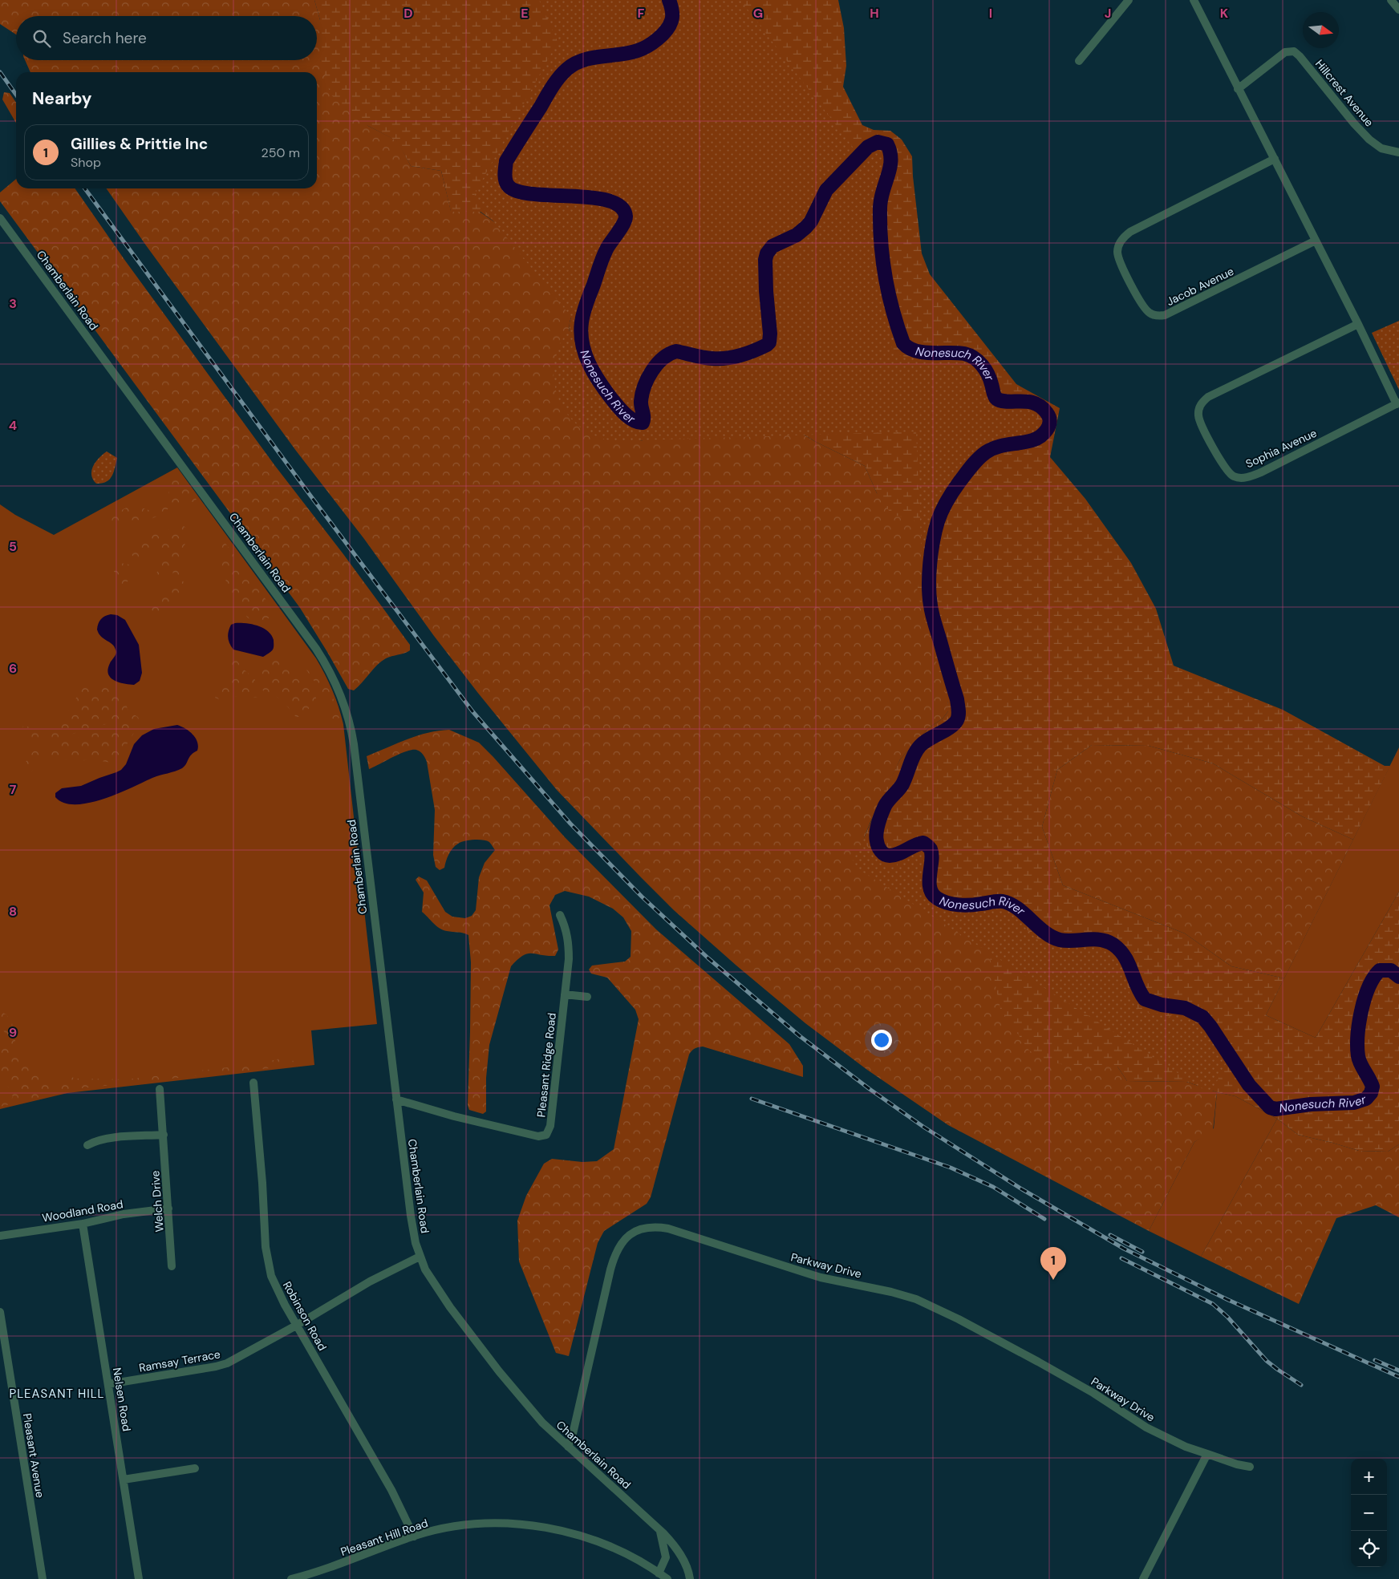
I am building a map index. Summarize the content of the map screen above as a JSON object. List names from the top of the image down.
{
  "streets": {
    "street": [
      "Hillcrest Avenue",
      "Jacob Avenue",
      "Chamberlain Road",
      "Sophia Avenue",
      "Pleasant Ridge Road",
      "Welch Drive",
      "Woodland Road",
      "Parkway Drive",
      "Robinson Road",
      "Ramsay Terrace",
      "Nelsen Road",
      "Pleasant Avenue",
      "Pleasant Hill Road"
    ]
  },
  "crossings": [
    ["Chamberlain Road", "Pleasant Ridge Road"],
    ["Chamberlain Road", "Parkway Drive"],
    ["Chamberlain Road", "Ramsay Terrace"],
    ["Welch Drive", "Woodland Road"],
    ["Woodland Road", "Nelsen Road"],
    ["Robinson Road", "Ramsay Terrace"],
    ["Robinson Road", "Pleasant Hill Road"],
    ["Ramsay Terrace", "Nelsen Road"]
  ],
  "districts": ["PLEASANT HILL"],
  "water": ["Nonesuch River"],
  "north": "right",
  "page": {
    "search": "Search here",
    "heading": "Nearby",
    "list": [
      {
        "mark": "1",
        "name": "Gillies & Prittie Inc",
        "note": "Shop",
        "value": "250 m"
      }
    ],
    "pins": "1",
    "map_buttons": ["+", "−"]
  },
  "grid": {
    "columns": [
      "D",
      "E",
      "F",
      "G",
      "H",
      "I",
      "J",
      "K"
    ],
    "rows": [
      "3",
      "4",
      "5",
      "6",
      "7",
      "8",
      "9"
    ]
  }
}
